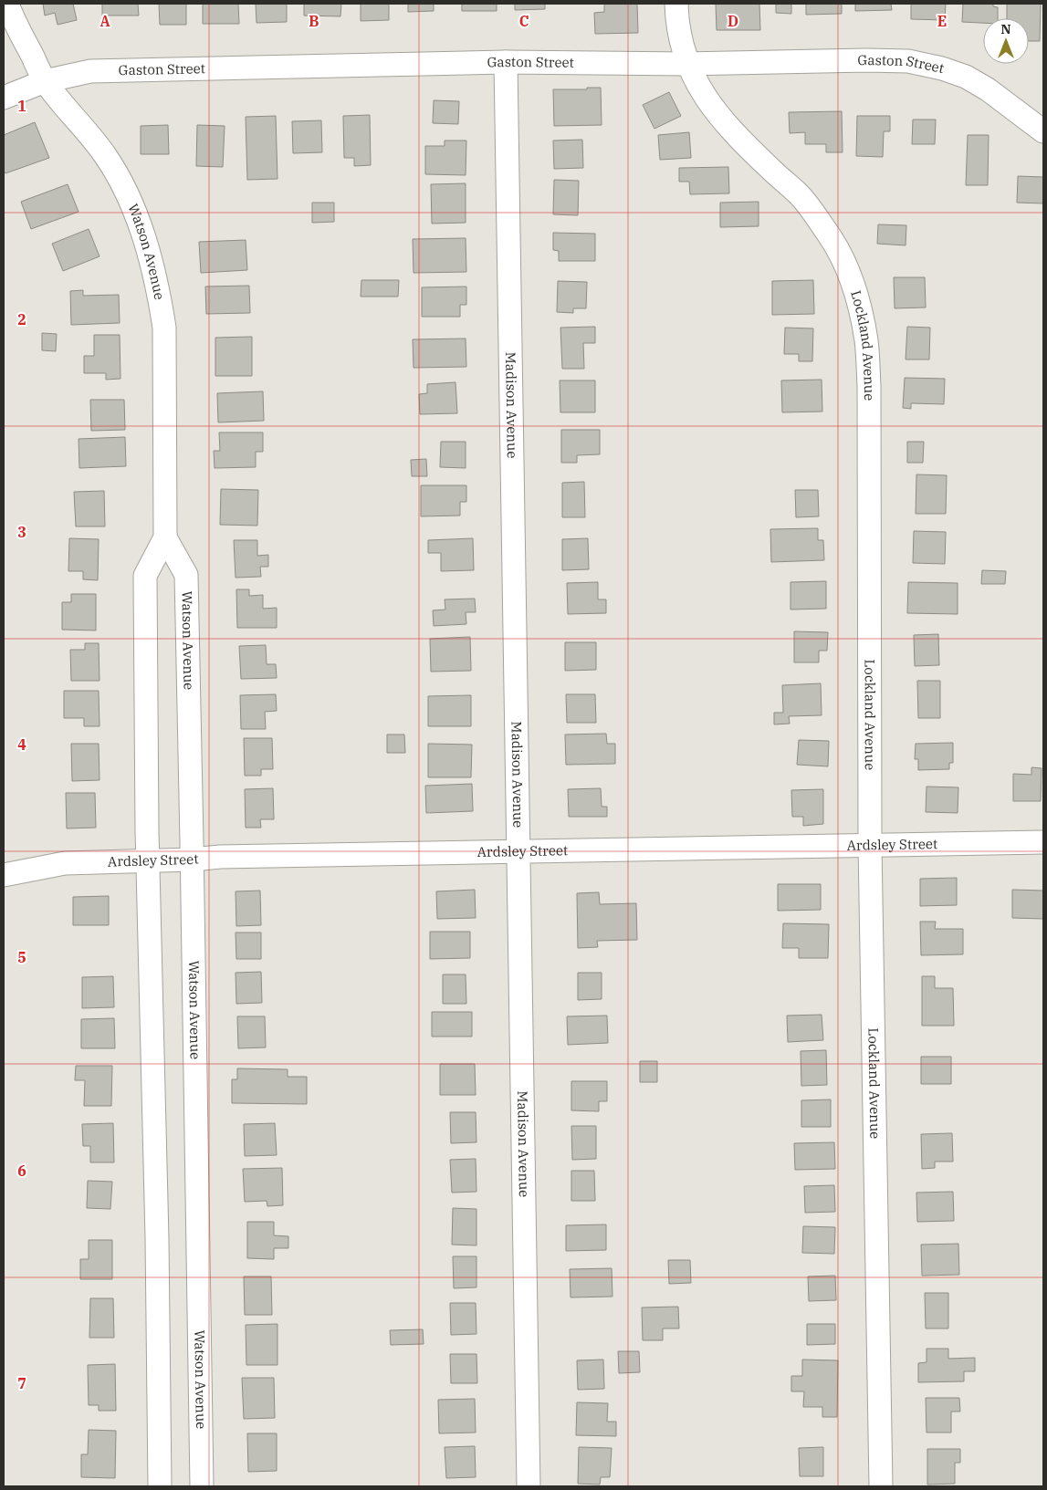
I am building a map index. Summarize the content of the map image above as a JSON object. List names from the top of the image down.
{
  "streets": {
    "street": [
      "Gaston Street",
      "Watson Avenue",
      "Lockland Avenue",
      "Madison Avenue",
      "Ardsley Street"
    ]
  },
  "crossings": [
    ["Gaston Street", "Watson Avenue"],
    ["Gaston Street", "Lockland Avenue"],
    ["Gaston Street", "Madison Avenue"],
    ["Watson Avenue", "Ardsley Street"],
    ["Lockland Avenue", "Ardsley Street"],
    ["Madison Avenue", "Ardsley Street"]
  ],
  "north": "top",
  "grid": {
    "columns": [
      "A",
      "B",
      "C",
      "D",
      "E"
    ],
    "rows": [
      "1",
      "2",
      "3",
      "4",
      "5",
      "6",
      "7"
    ]
  }
}
